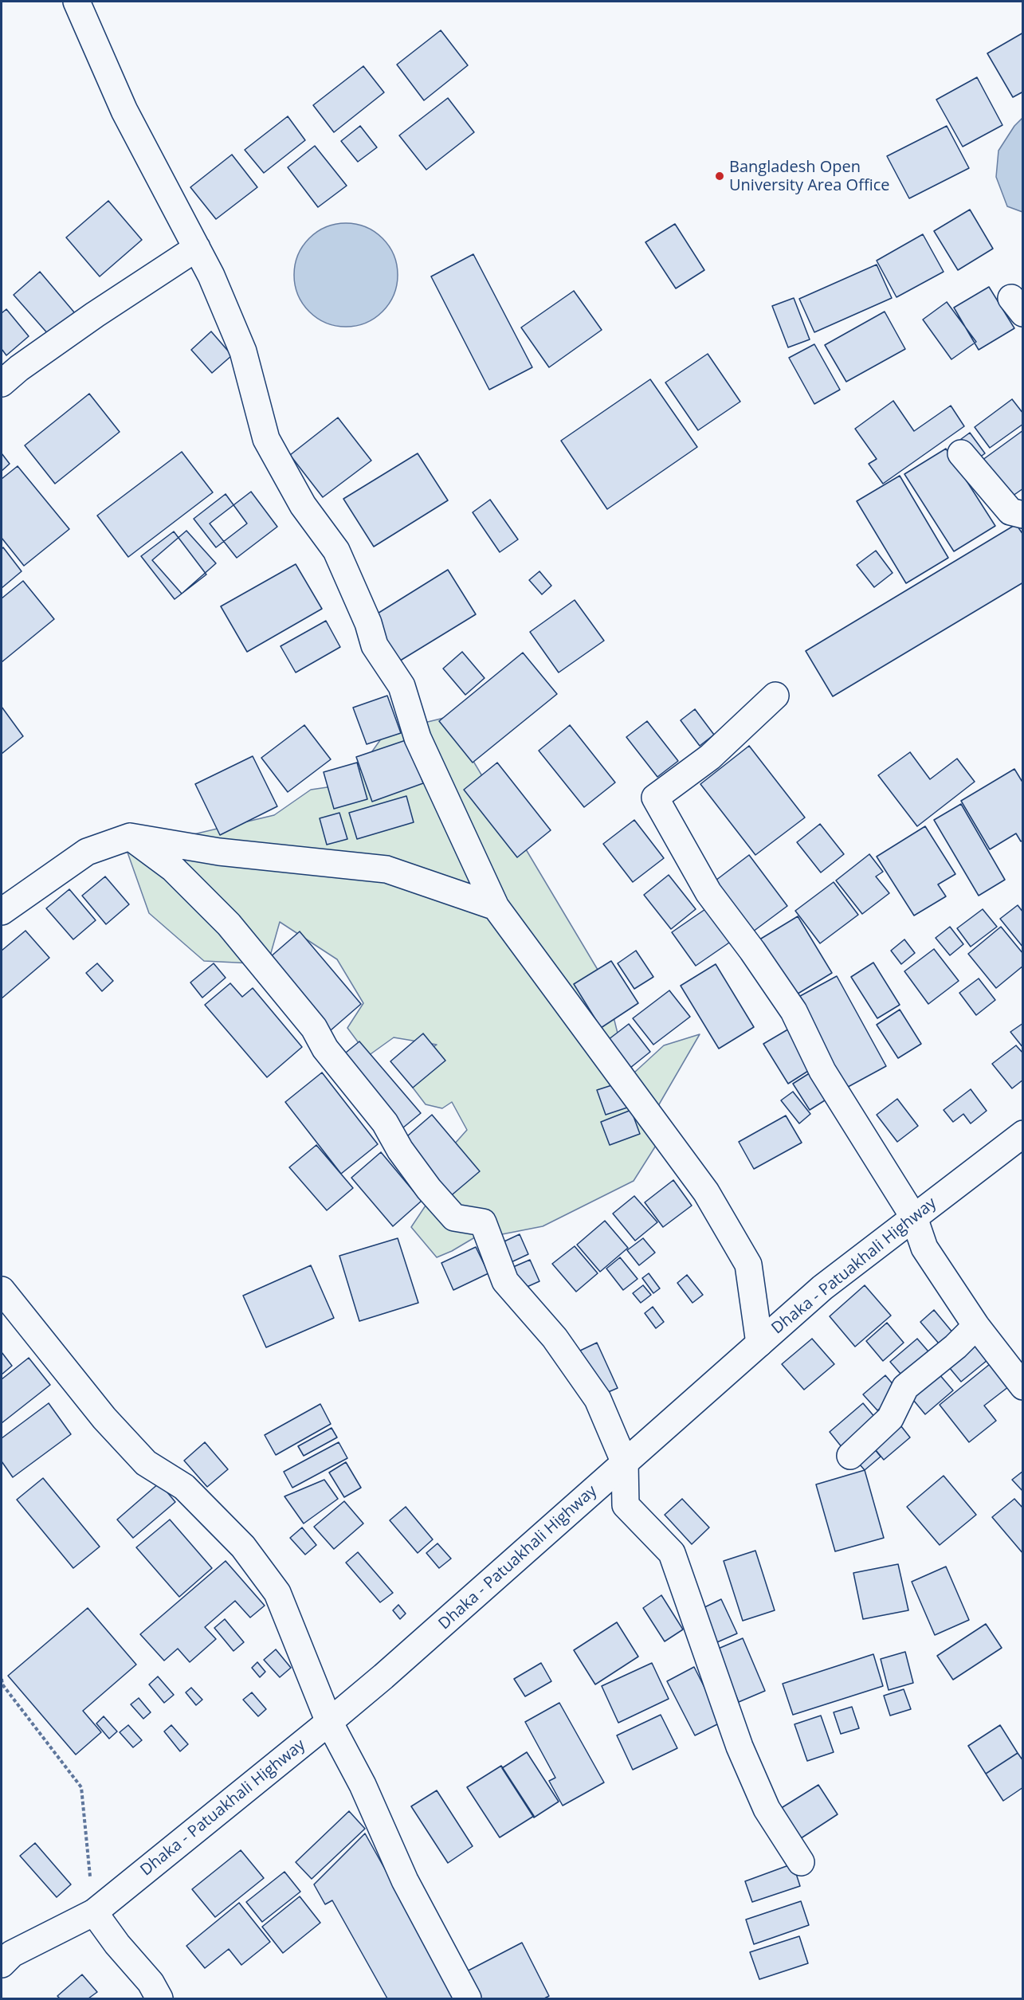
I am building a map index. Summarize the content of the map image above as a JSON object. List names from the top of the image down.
{
  "streets": {
    "main road": ["Dhaka - Patuakhali Highway"]
  },
  "places": ["Bangladesh Open University Area Office"]
}
